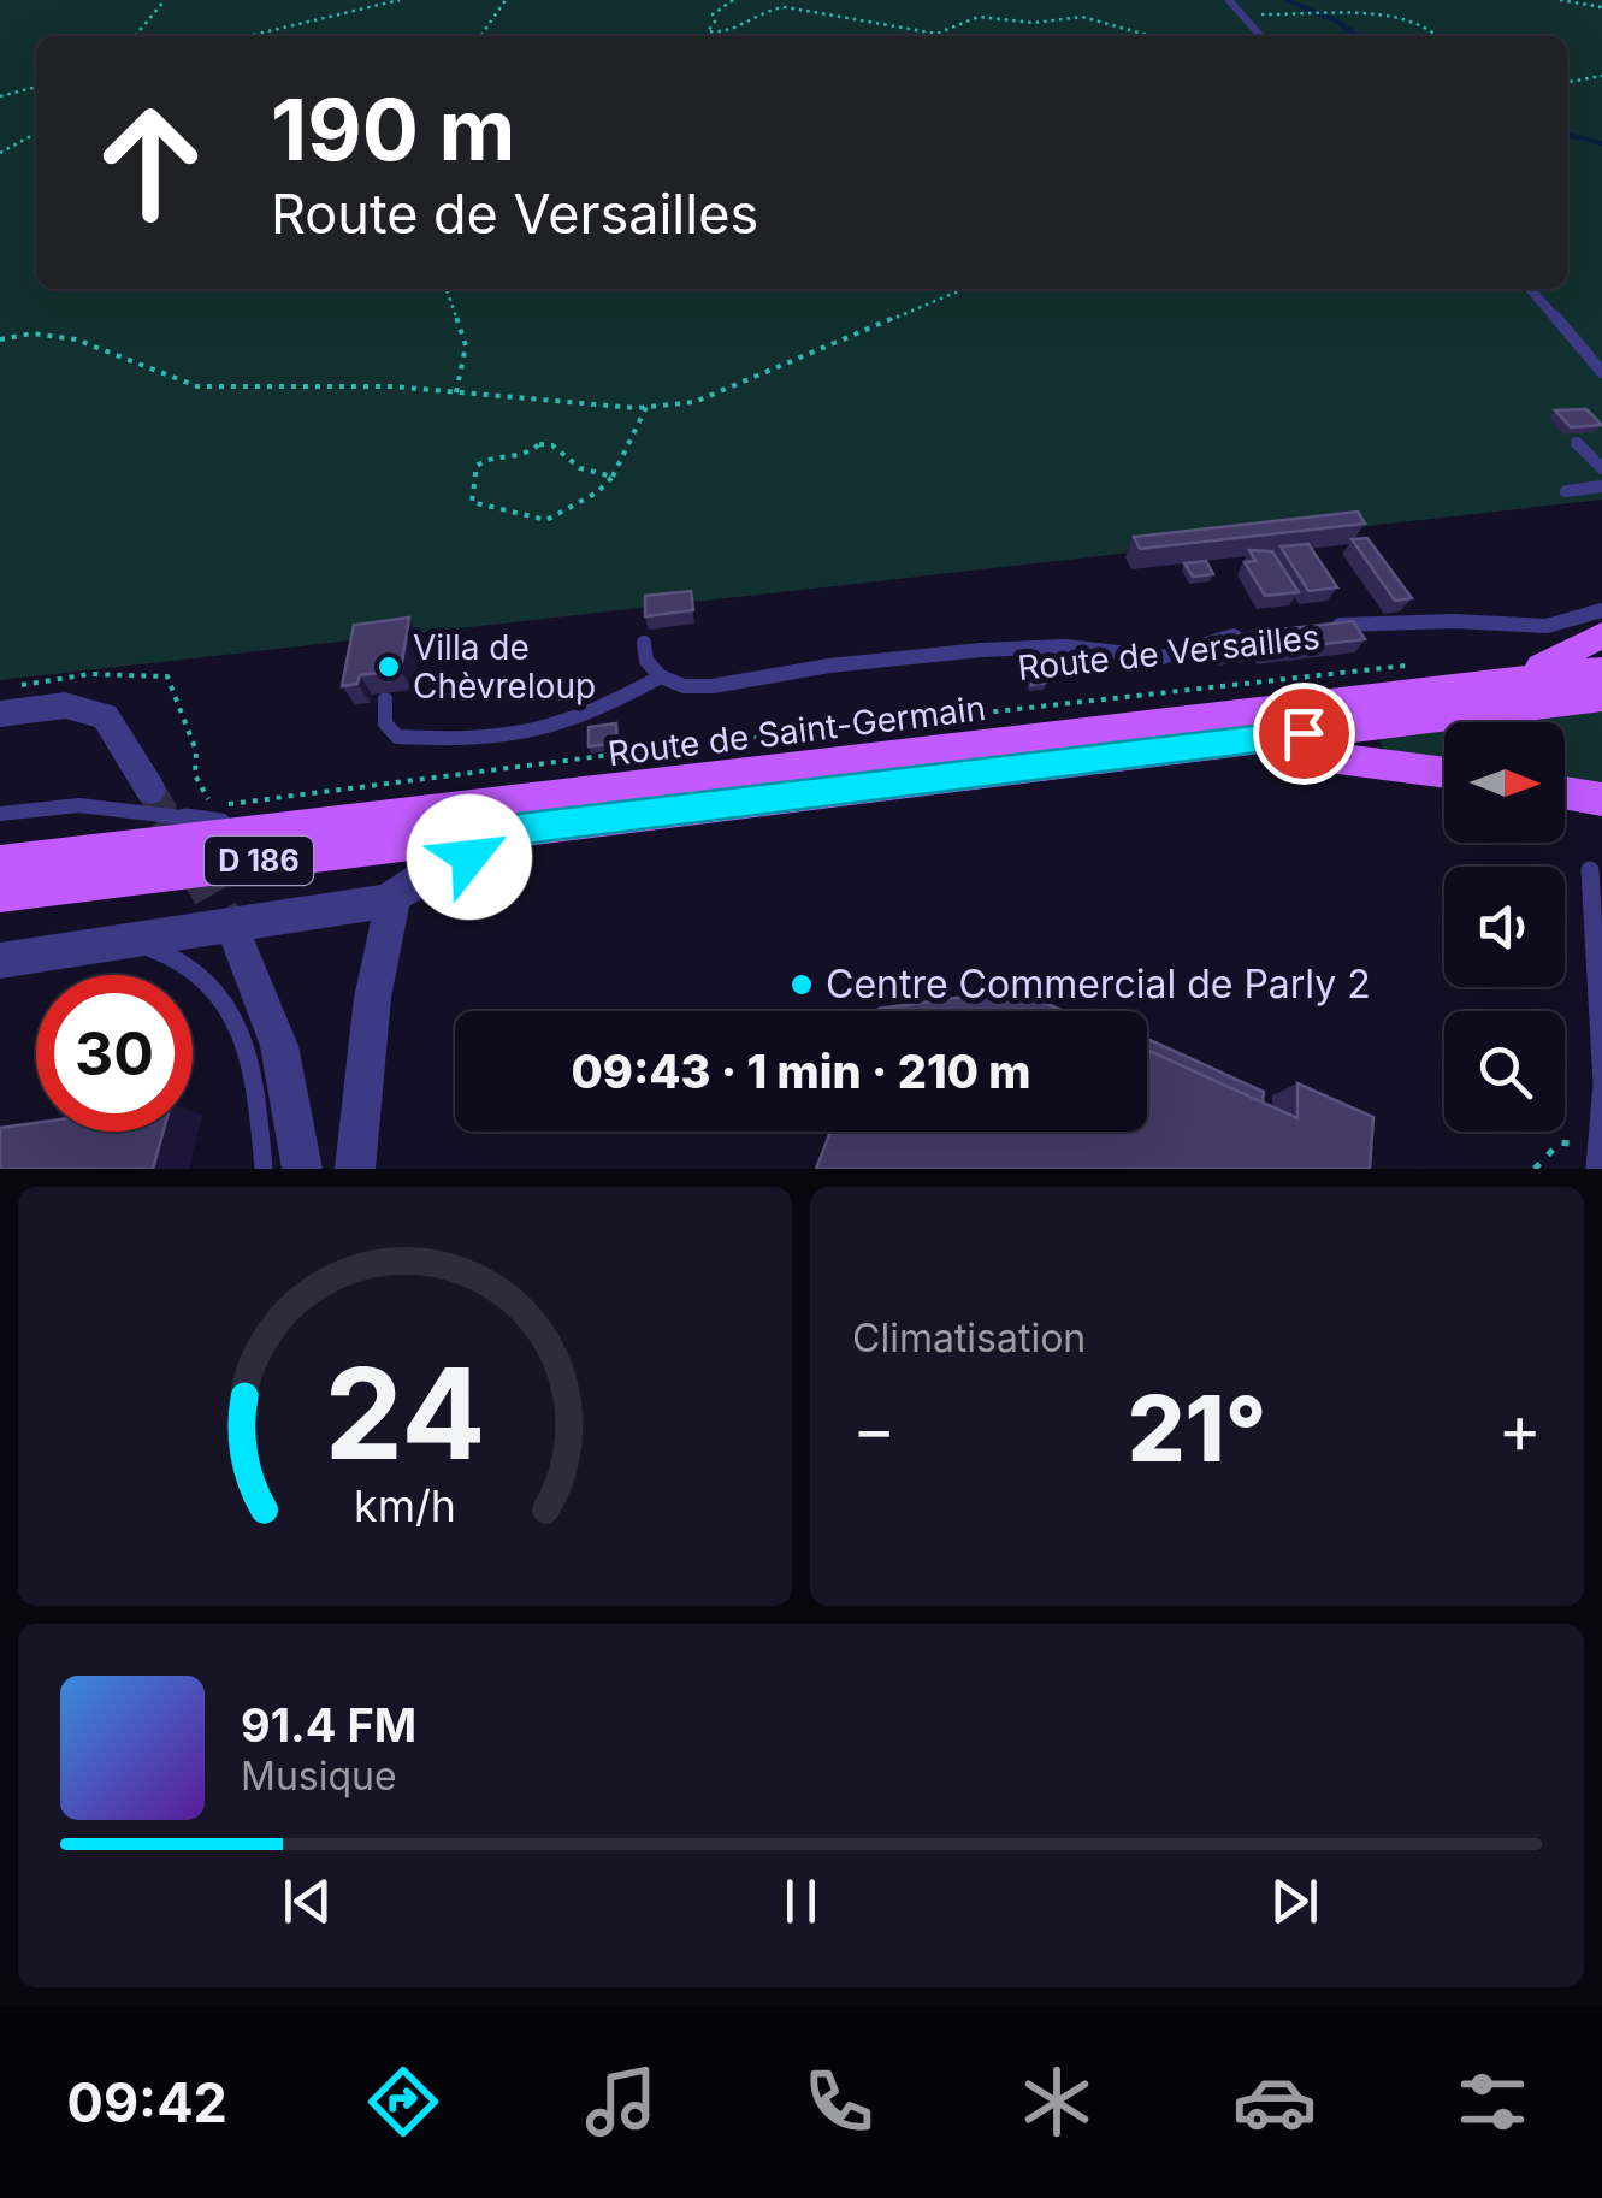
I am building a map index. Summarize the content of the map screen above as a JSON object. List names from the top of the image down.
{
  "streets": {
    "main road": ["Route de Saint-Germain", "D 186"],
    "path": ["Route de Versailles"]
  },
  "crossings": [
    ["Route de Saint-Germain", "D 186"]
  ],
  "places": ["Villa de Chèvreloup", "Centre Commercial de Parly 2"],
  "north": "right",
  "page": {
    "turn": ["190 m", "Route de Versailles"],
    "limit": "30",
    "trip": "09:43 · 1 min · 210 m",
    "tile": "Climatisation",
    "heat": ["−", "21°", "+"],
    "song": ["91.4 FM", "Musique"],
    "tabs": "09:42",
    "gauge": ["24", "km/h"]
  }
}
